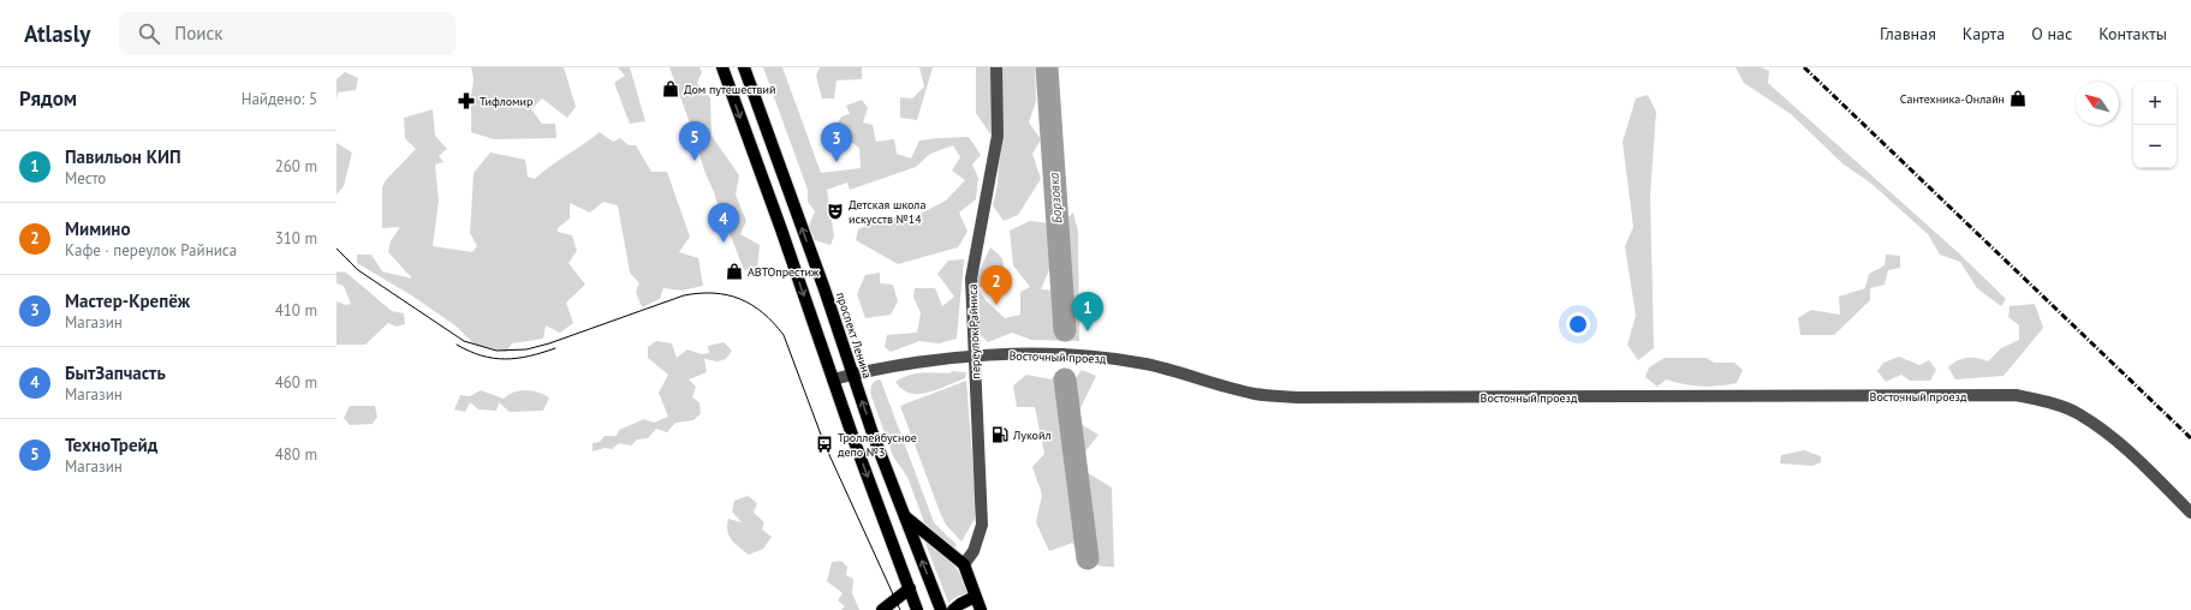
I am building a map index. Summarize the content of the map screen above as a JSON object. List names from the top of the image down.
{
  "streets": {
    "main road": ["проспект Ленина"],
    "street": ["переулок Райниса", "Восточный проезд"]
  },
  "crossings": [
    ["переулок Райниса", "Восточный проезд"],
    ["проспект Ленина", "Восточный проезд"]
  ],
  "water": ["Борзовка"],
  "places": {
    "shop": ["Дом путешествий", "Сантехника-Онлайн", "АВТОпрестиж"],
    "pharmacy": ["Тифломир"],
    "theatre": ["Детская школа искусств №14"],
    "fuel station": ["Лукойл"],
    "bus stop": ["Троллейбусное депо №3"]
  },
  "north": "top left",
  "page": {
    "header": "Atlasly",
    "search": "Поиск",
    "nav": [
      "Главная",
      "Карта",
      "О нас",
      "Контакты"
    ],
    "heading": ["Рядом", "Найдено: 5"],
    "map_buttons": ["+", "−"],
    "pins": [
      "5",
      "3",
      "4",
      "2",
      "1"
    ],
    "list": [
      {
        "mark": "1",
        "name": "Павильон КИП",
        "note": "Место",
        "value": "260 m"
      },
      {
        "mark": "2",
        "name": "Мимино",
        "note": "Кафе · переулок Райниса",
        "value": "310 m"
      },
      {
        "mark": "3",
        "name": "Мастер-Крепёж",
        "note": "Магазин",
        "value": "410 m"
      },
      {
        "mark": "4",
        "name": "БытЗапчасть",
        "note": "Магазин",
        "value": "460 m"
      },
      {
        "mark": "5",
        "name": "ТехноТрейд",
        "note": "Магазин",
        "value": "480 m"
      }
    ]
  }
}
